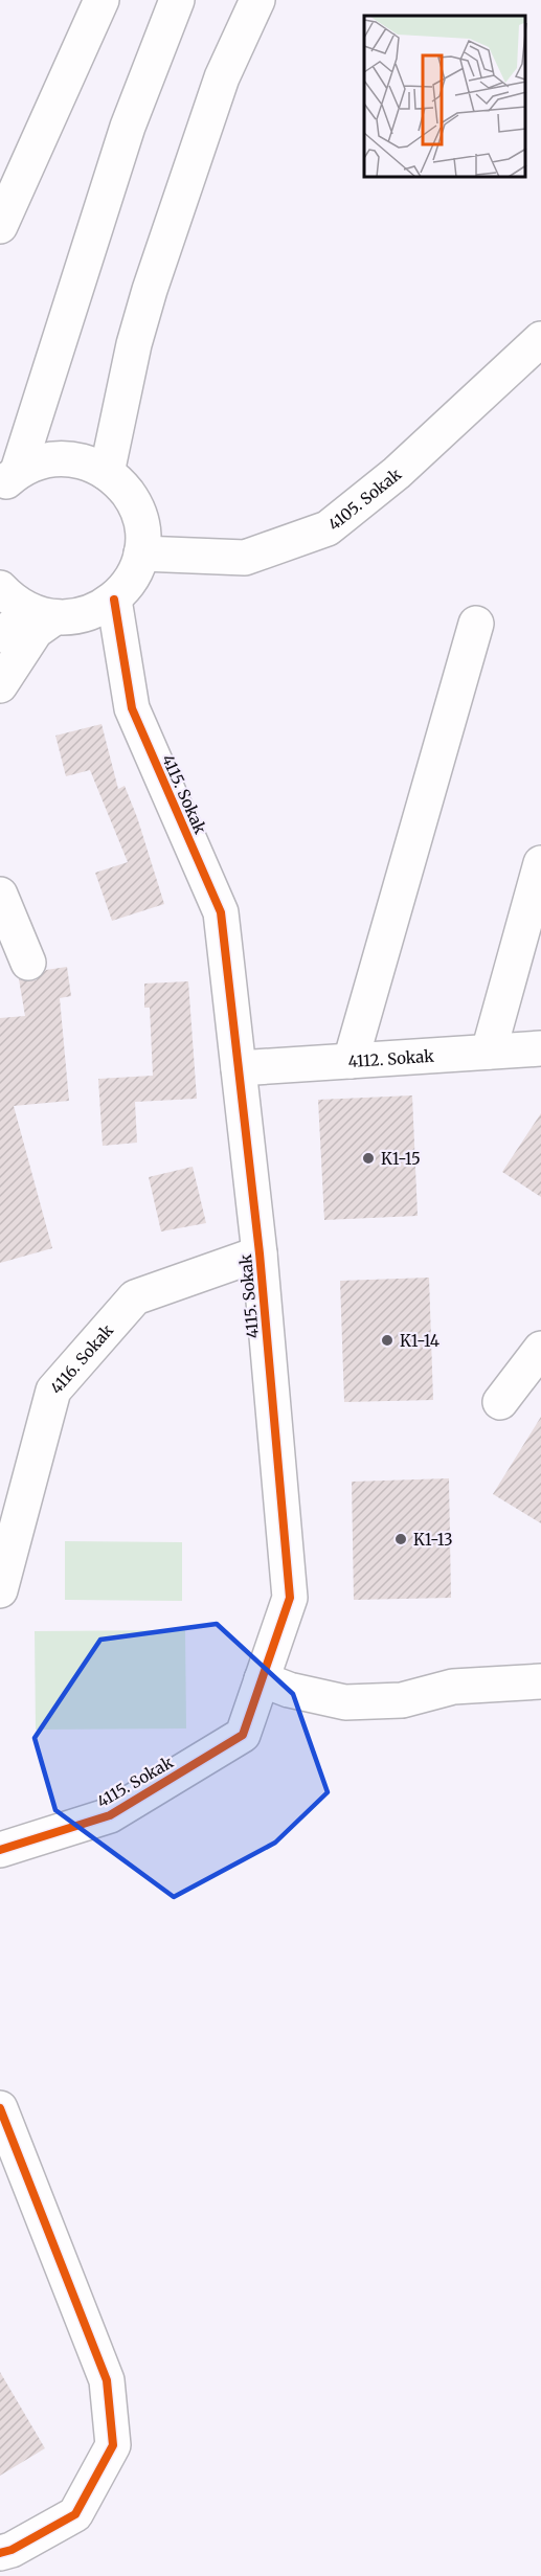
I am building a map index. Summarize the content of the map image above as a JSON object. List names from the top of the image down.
{
  "streets": {
    "street": [
      "4105. Sokak",
      "4115. Sokak",
      "4112. Sokak",
      "4116. Sokak"
    ]
  },
  "crossings": [
    ["4115. Sokak", "4112. Sokak"],
    ["4115. Sokak", "4116. Sokak"]
  ],
  "places": ["K1-15", "K1-14", "K1-13"]
}
